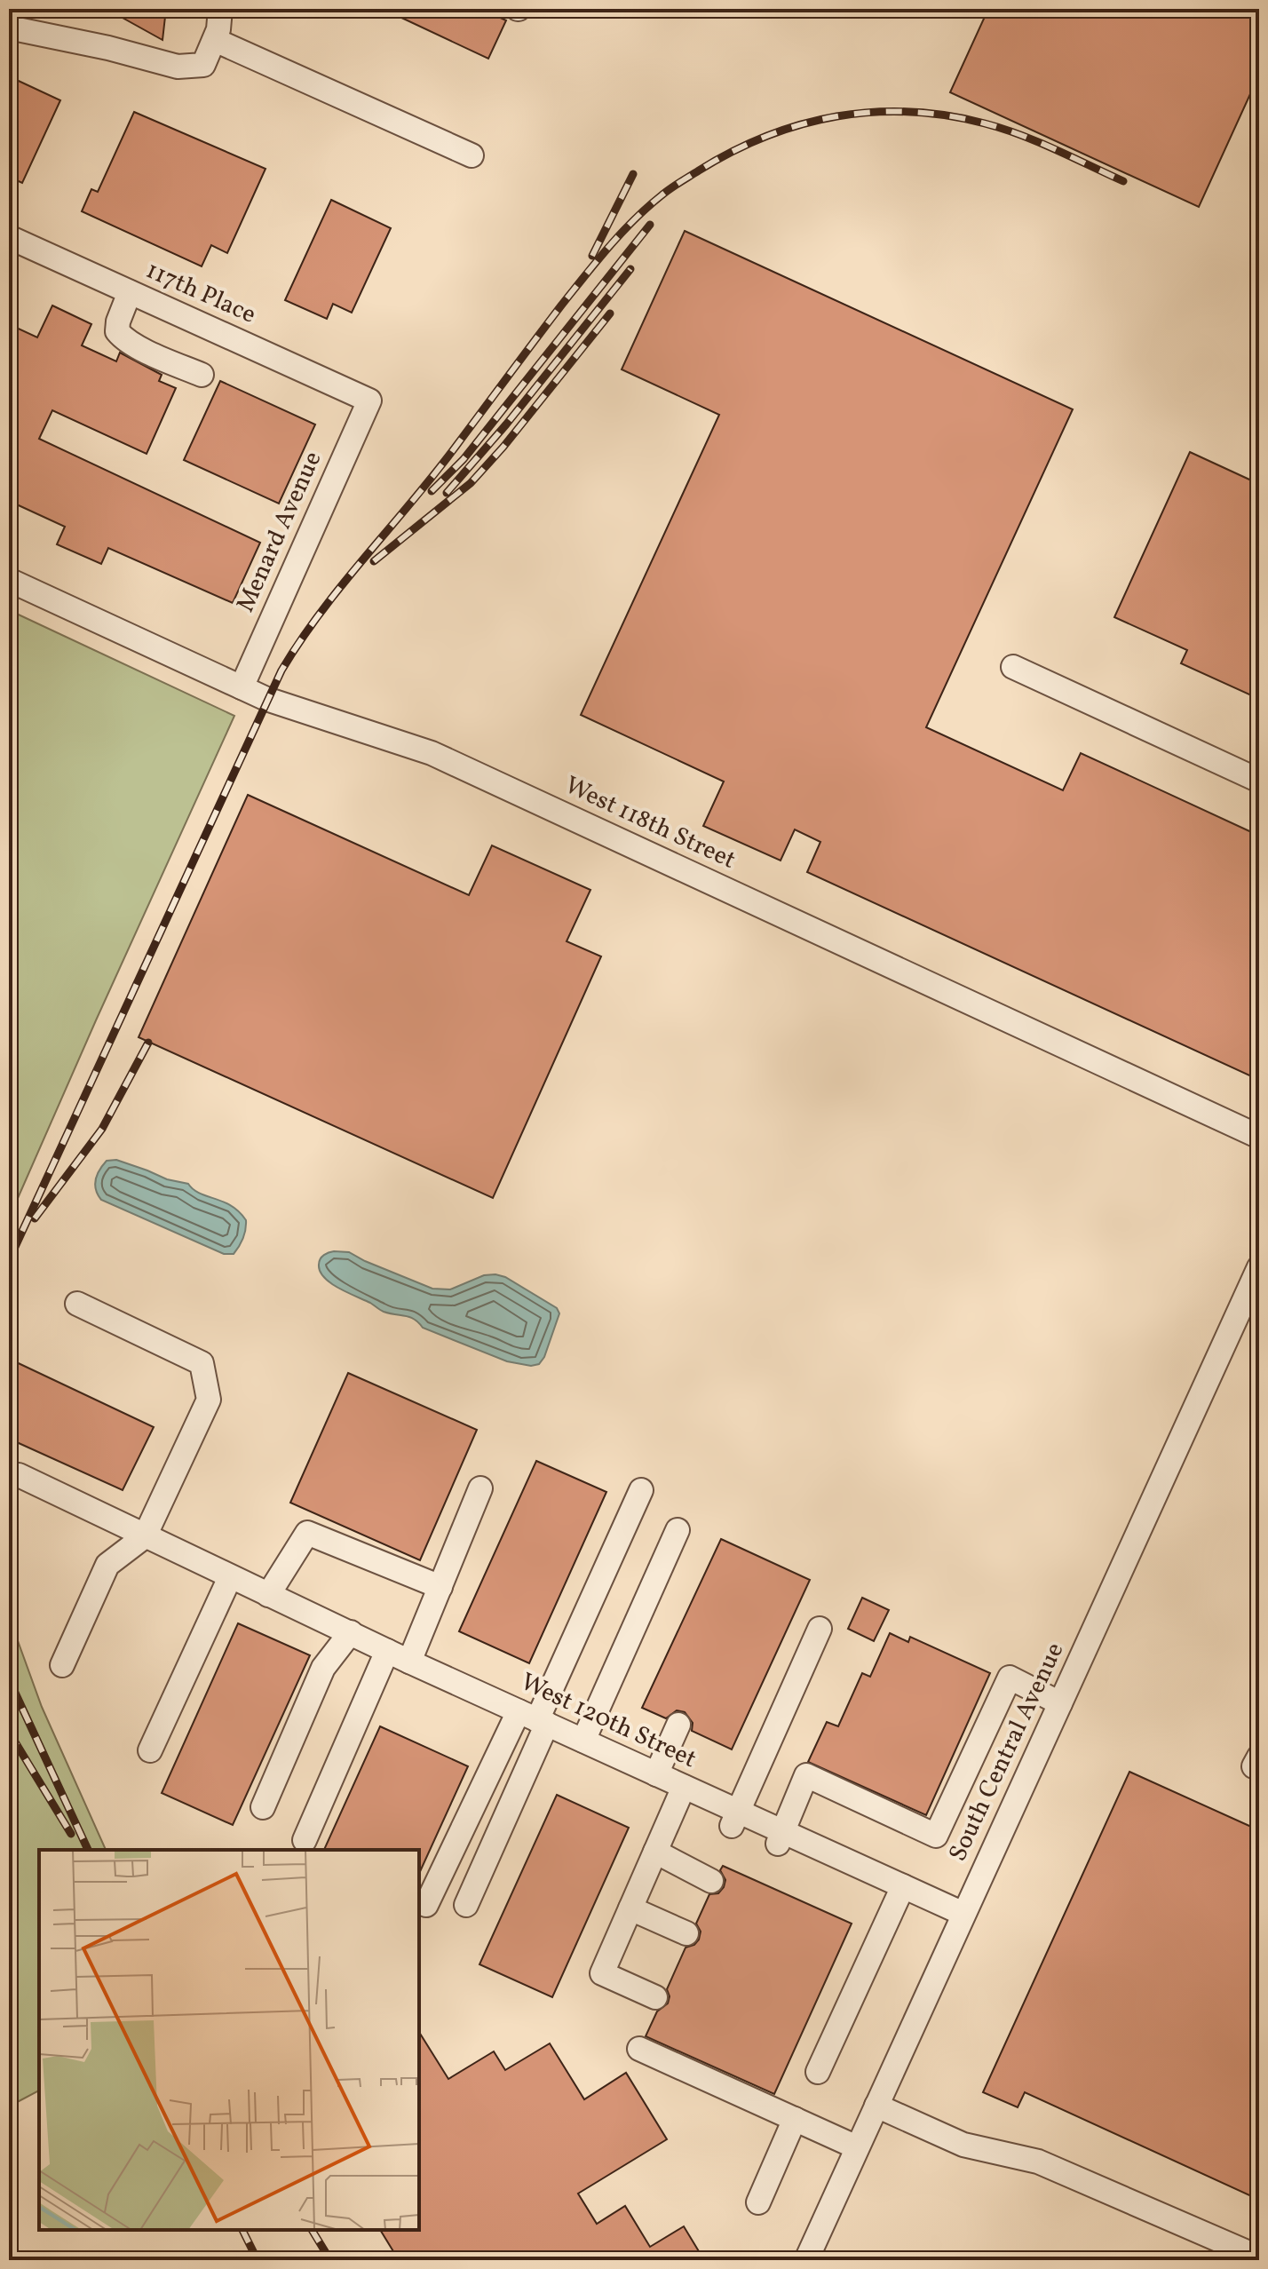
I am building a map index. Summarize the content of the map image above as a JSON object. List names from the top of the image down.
{
  "streets": {
    "street": [
      "117th Place",
      "Menard Avenue",
      "West 118th Street",
      "West 120th Street",
      "South Central Avenue"
    ]
  },
  "crossings": [
    ["117th Place", "Menard Avenue"],
    ["Menard Avenue", "West 118th Street"],
    ["West 120th Street", "South Central Avenue"]
  ]
}
